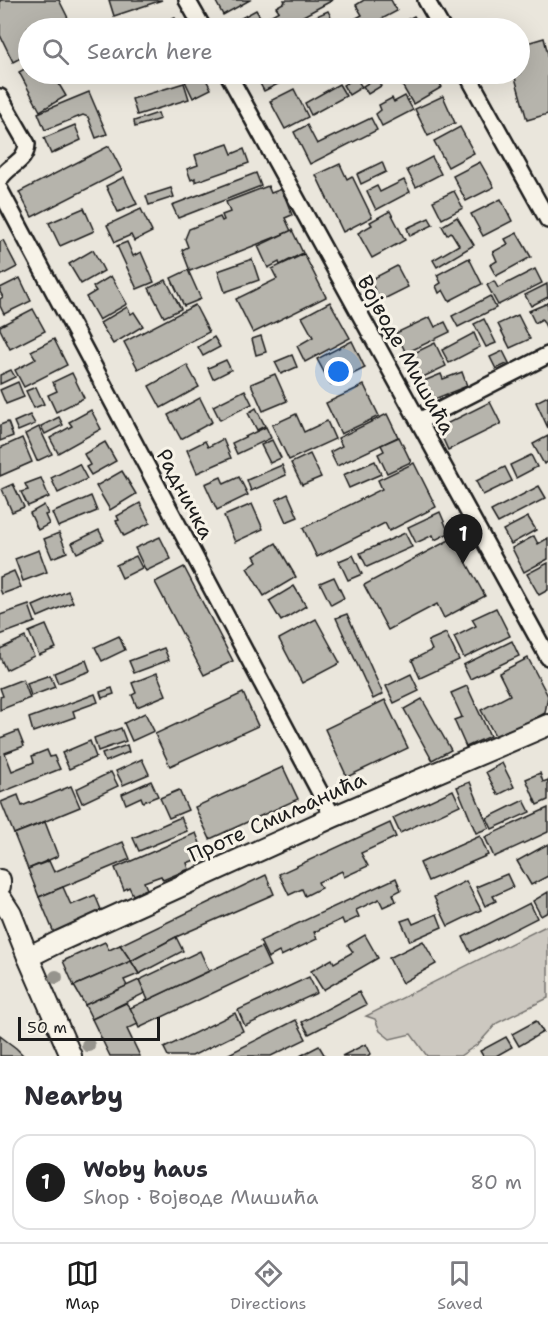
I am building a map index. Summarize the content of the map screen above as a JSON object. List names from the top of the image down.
{
  "streets": {
    "street": ["Војводе Мишића", "Радничка", "Проте Смиљанића"]
  },
  "crossings": [
    ["Радничка", "Проте Смиљанића"]
  ],
  "scale_bar": "50 m",
  "page": {
    "search": "Search here",
    "pins": "1",
    "scale": "50 m",
    "heading": "Nearby",
    "list": [
      {
        "mark": "1",
        "name": "Woby haus",
        "note": "Shop · Војводе Мишића",
        "value": "80 m"
      }
    ],
    "nav": ["Map", "Directions", "Saved"]
  }
}
